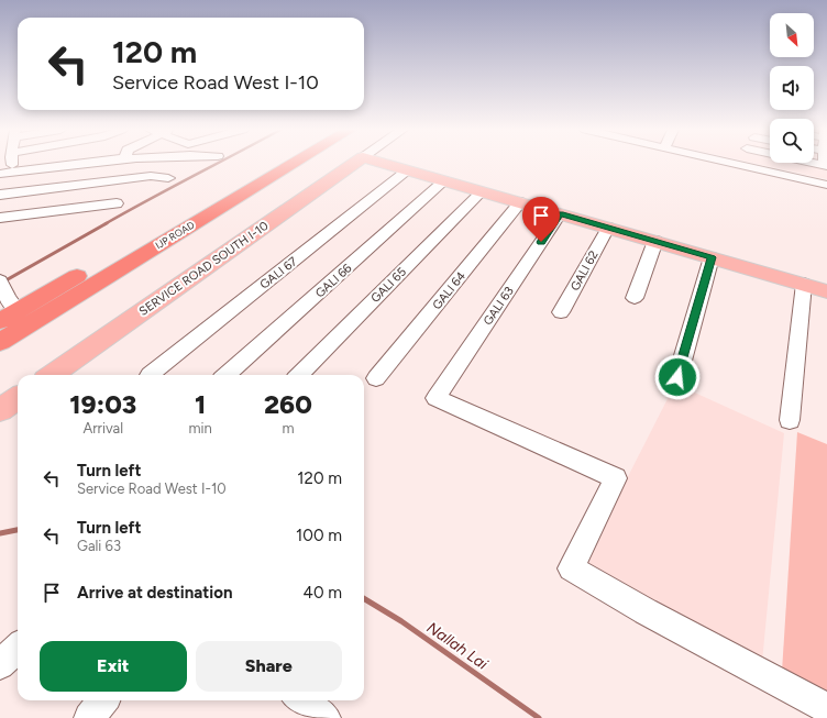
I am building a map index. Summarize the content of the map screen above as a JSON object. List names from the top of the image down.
{
  "streets": {
    "highway": ["IJP ROAD"],
    "main road": ["SERVICE ROAD SOUTH I-10"],
    "street": [
      "GALI 62",
      "GALI 67",
      "GALI 66",
      "GALI 65",
      "GALI 64",
      "GALI 63"
    ]
  },
  "water": ["Nallah Lai"],
  "north": "bottom right",
  "page": {
    "turn": ["120 m", "Service Road West I-10"],
    "eta": [
      "19:03",
      "Arrival",
      "1",
      "min",
      "260",
      "m"
    ],
    "list": [
      {
        "name": "Turn left",
        "note": "Service Road West I-10",
        "value": "120 m"
      },
      {
        "name": "Turn left",
        "note": "Gali 63",
        "value": "100 m"
      },
      {
        "name": "Arrive at destination",
        "value": "40 m"
      }
    ],
    "buttons": ["Exit", "Share"]
  }
}
